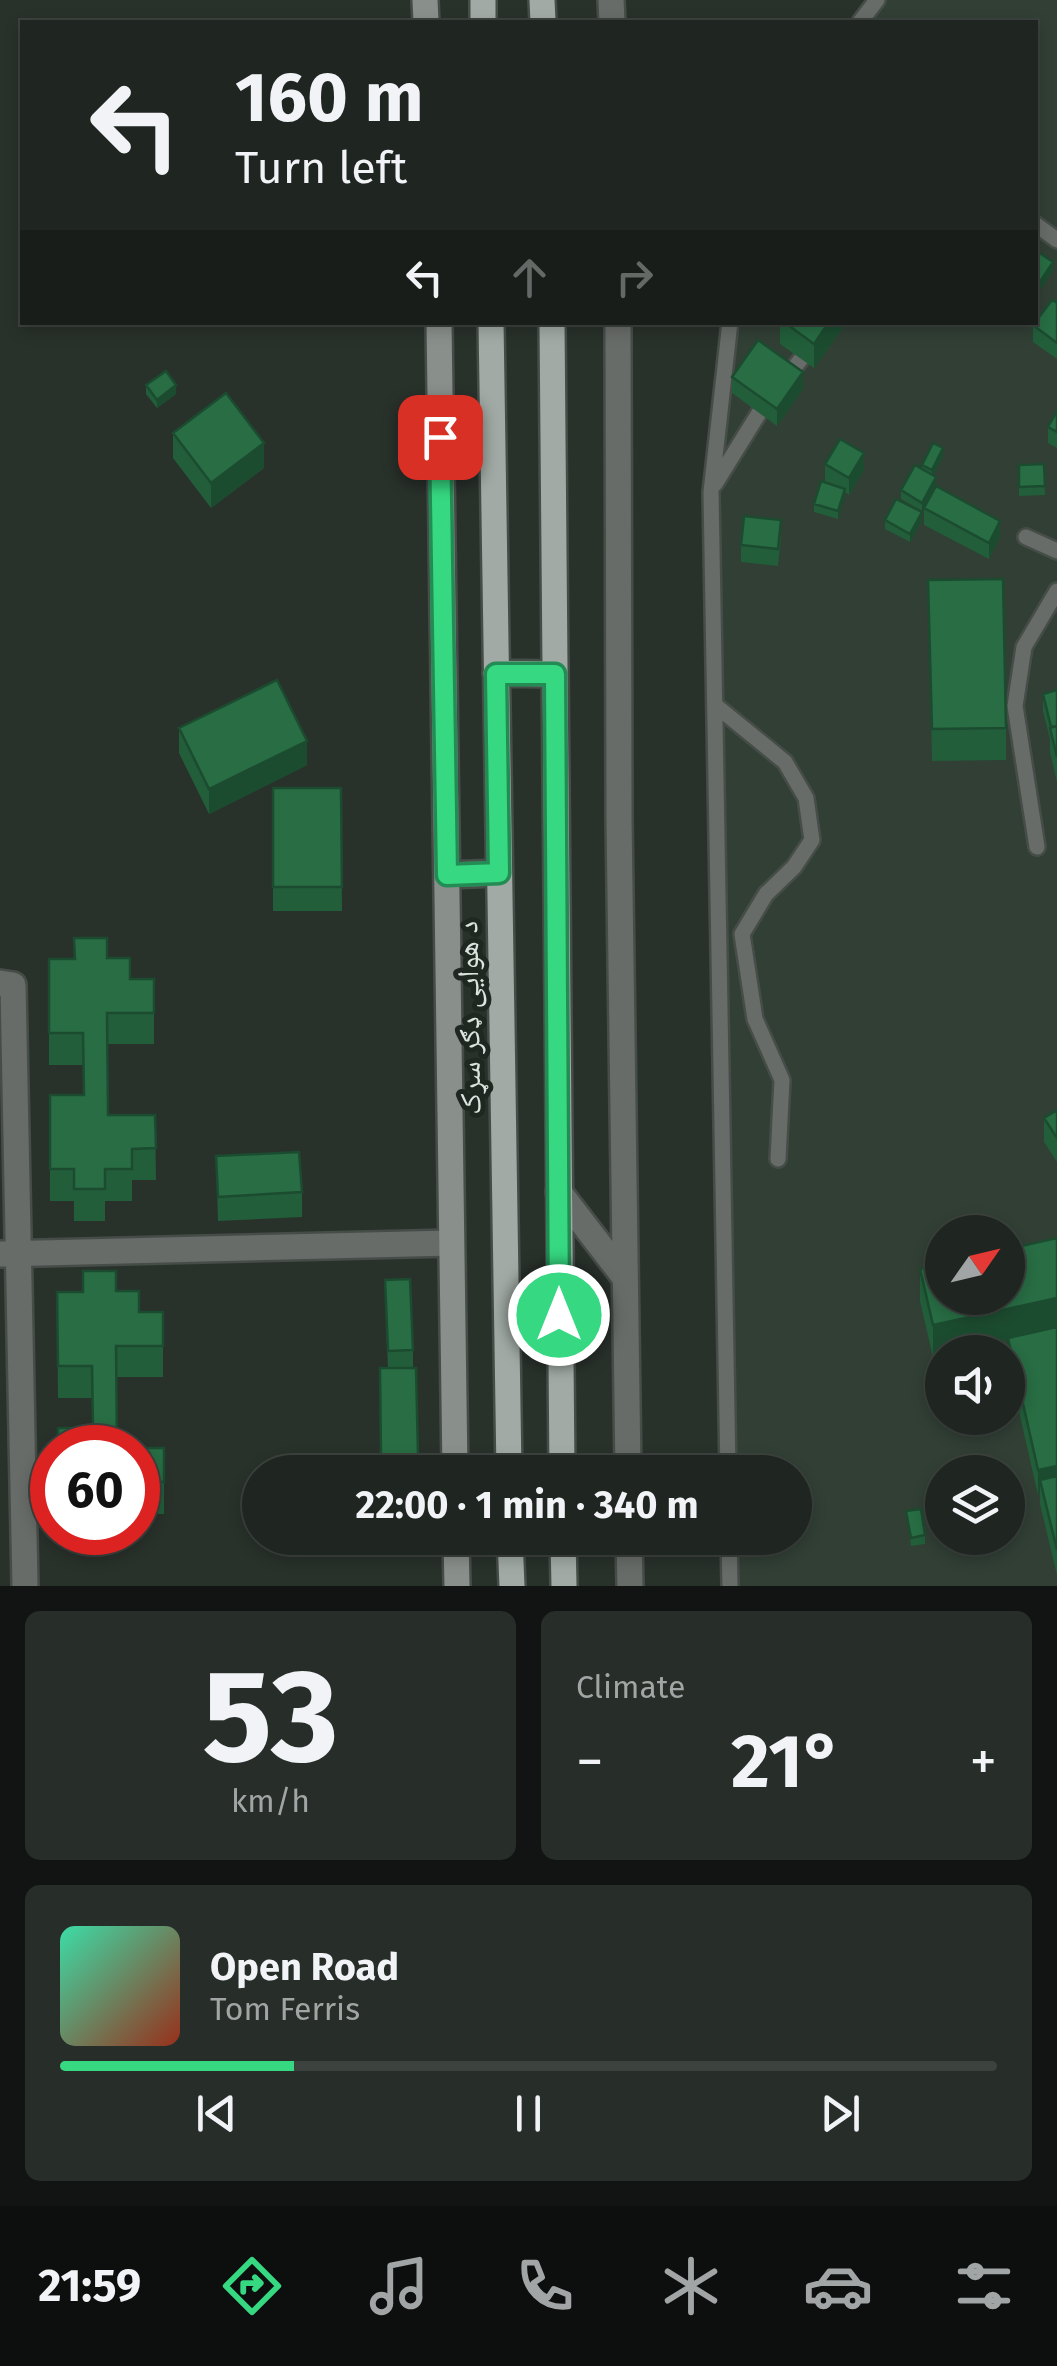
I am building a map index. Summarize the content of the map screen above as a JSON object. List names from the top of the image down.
{
  "streets": {
    "main road": ["د هوایی ډګر سړک"]
  },
  "north": "top right",
  "page": {
    "turn": ["160 m", "Turn left"],
    "limit": "60",
    "trip": "22:00 · 1 min · 340 m",
    "tile": [
      ["53", "km/h"],
      "Climate"
    ],
    "heat": ["−", "21°", "+"],
    "song": ["Open Road", "Tom Ferris"],
    "tabs": "21:59"
  }
}
